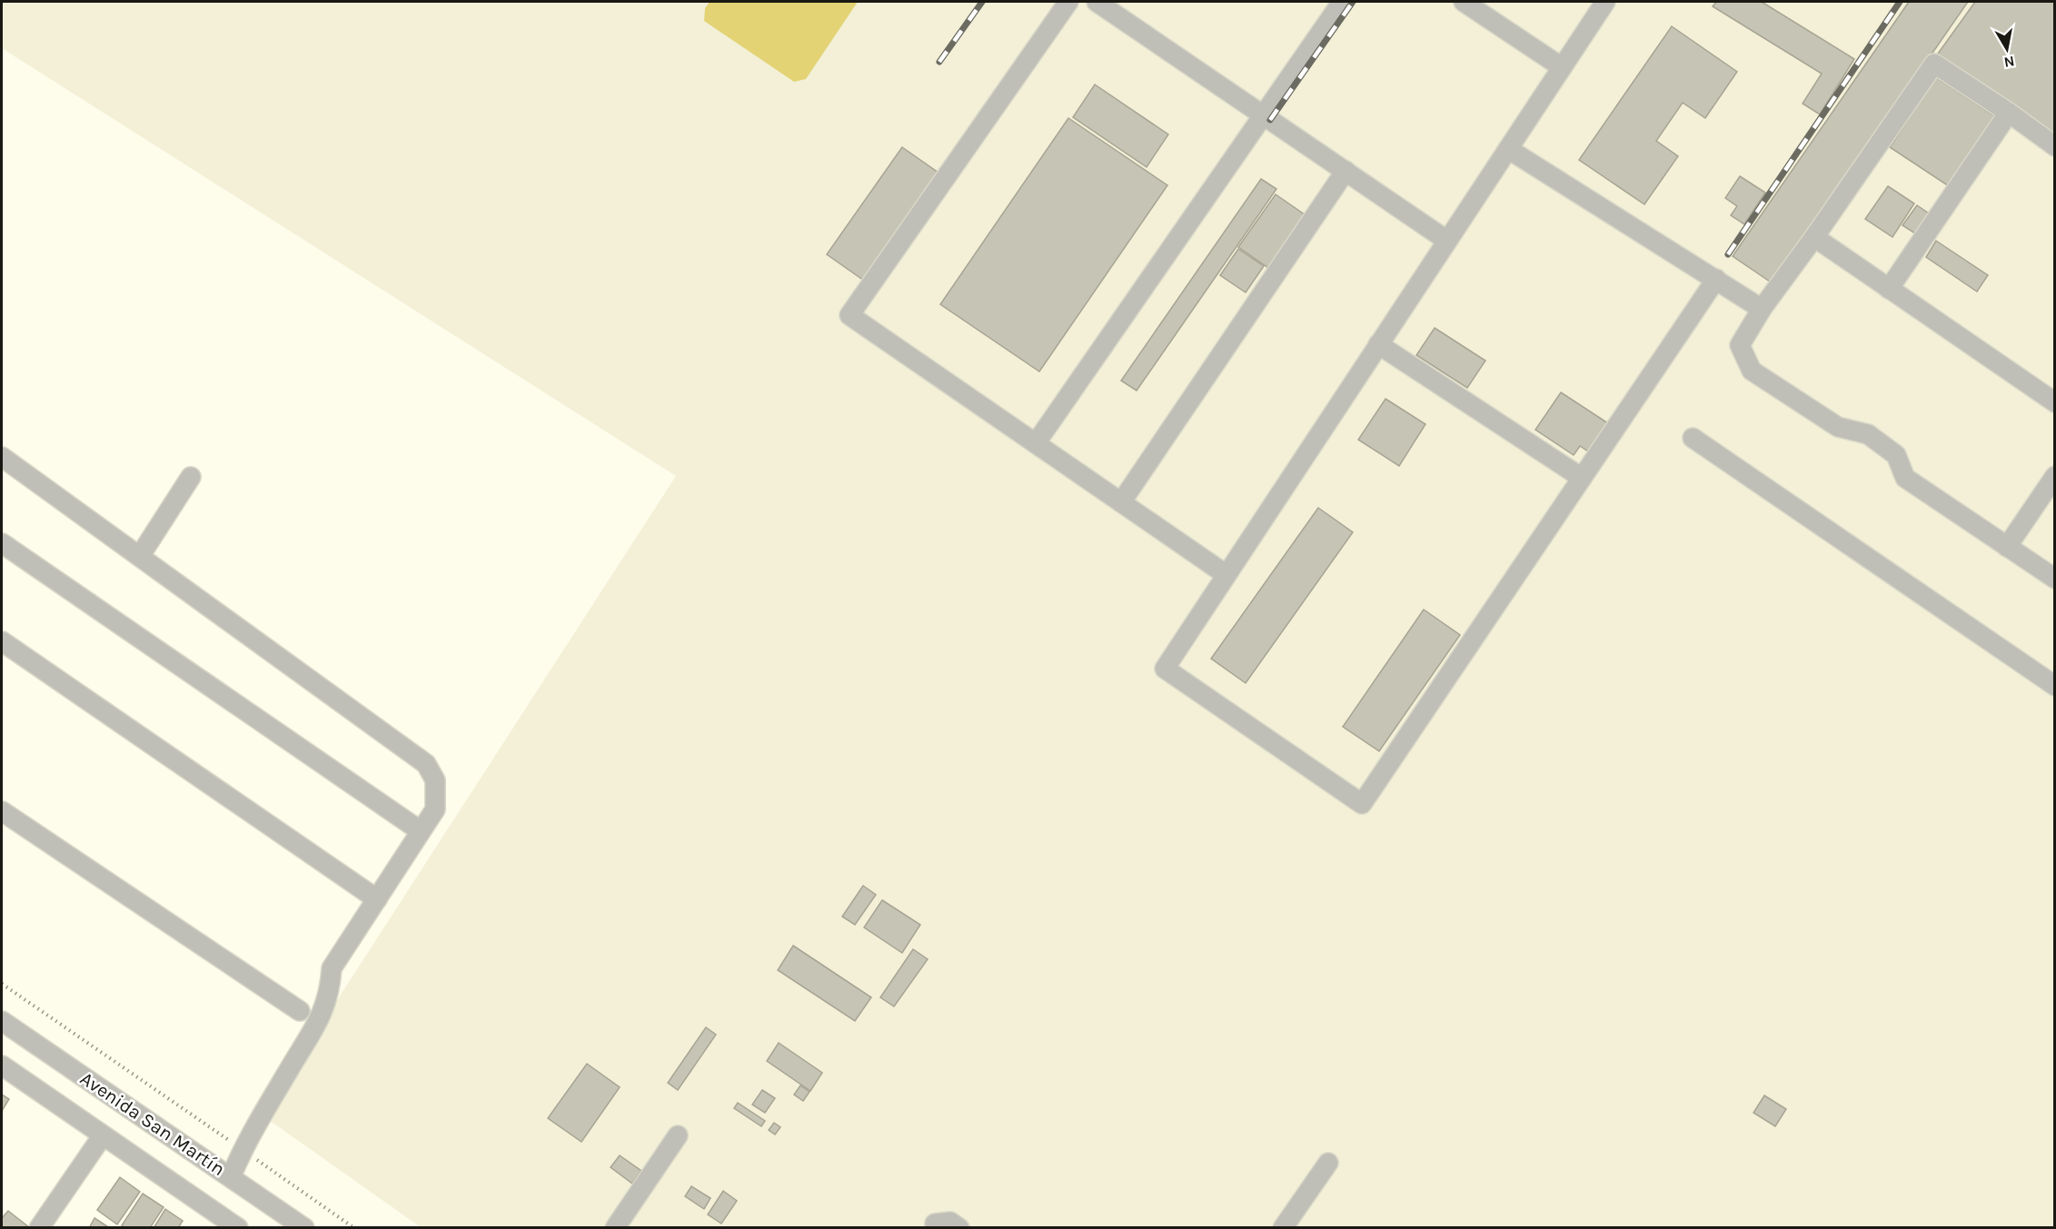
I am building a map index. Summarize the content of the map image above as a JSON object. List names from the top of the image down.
{
  "streets": {
    "street": ["Avenida San Martín"]
  },
  "north": "bottom"
}
